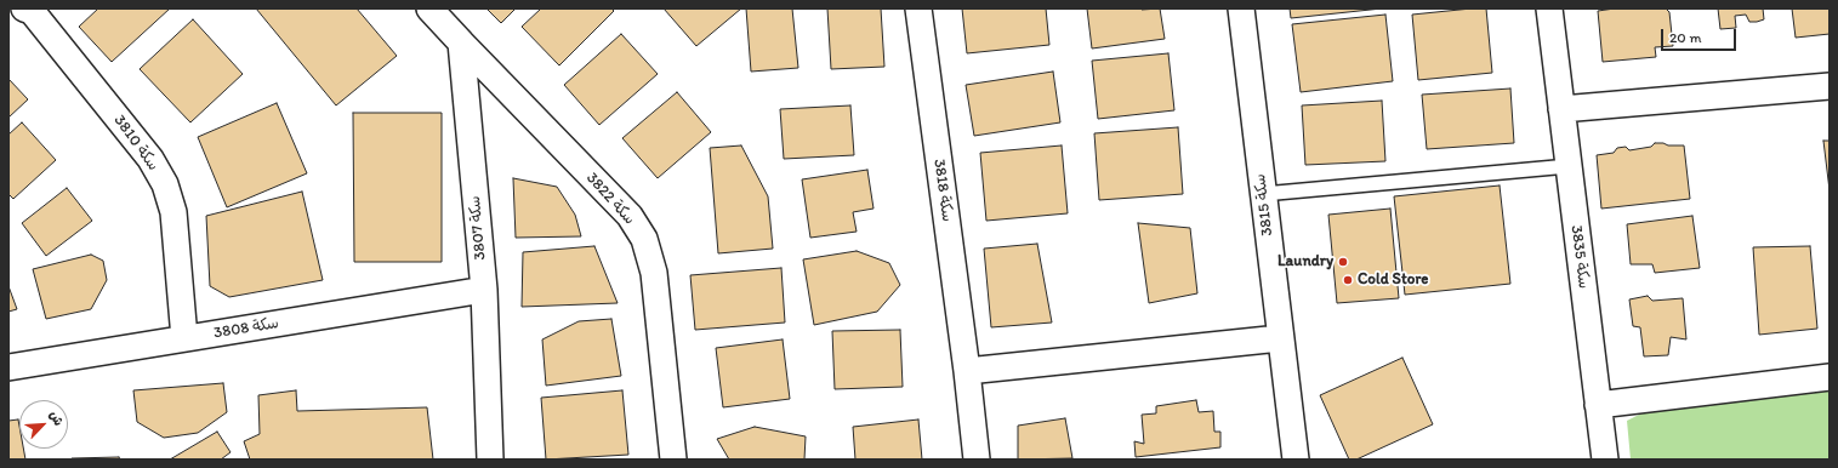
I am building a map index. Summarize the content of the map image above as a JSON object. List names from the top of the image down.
{
  "streets": {
    "street": [
      "سكة 3810",
      "سكة 3818",
      "سكة 3822",
      "سكة 3815",
      "سكة 3807",
      "سكة 3835",
      "سكة 3808"
    ]
  },
  "crossings": [
    ["سكة 3810", "سكة 3808"],
    ["سكة 3822", "سكة 3807"],
    ["سكة 3807", "سكة 3808"]
  ],
  "places": ["Laundry", "Cold Store"],
  "scale_bar": "20 m",
  "north": "top right"
}
